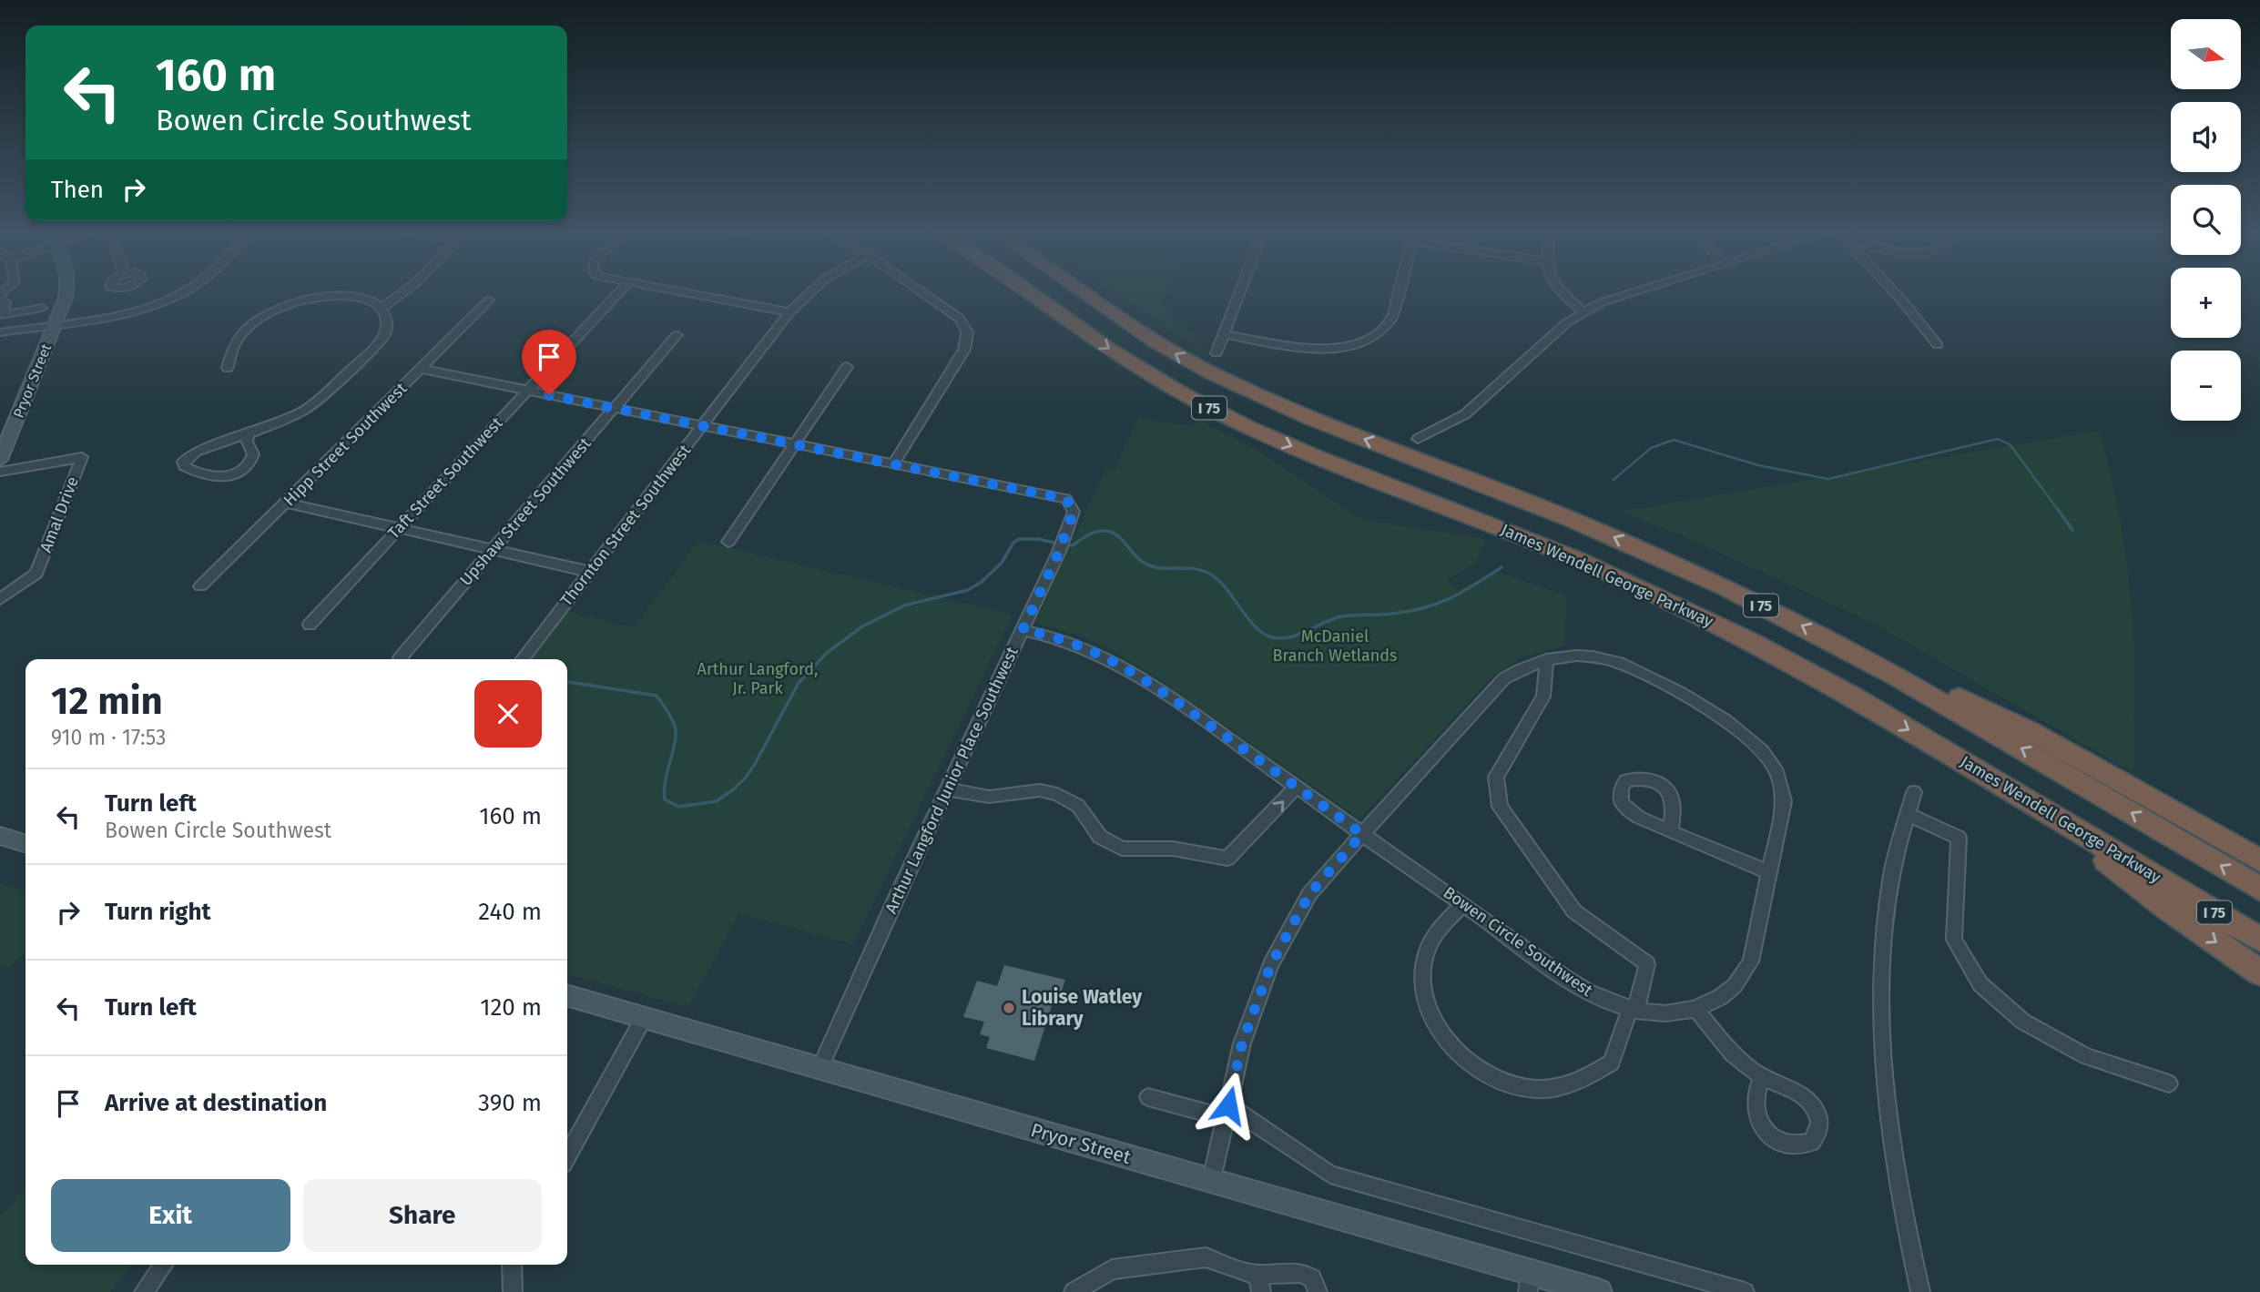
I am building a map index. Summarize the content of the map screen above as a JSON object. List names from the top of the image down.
{
  "streets": {
    "highway": ["I 75", "James Wendell George Parkway"],
    "main road": ["Pryor Street"],
    "street": [
      "Hipp Street Southwest",
      "Taft Street Southwest",
      "Upshaw Street Southwest",
      "Amal Drive",
      "Thornton Street Southwest",
      "Arthur Langford Junior Place Southwest",
      "Bowen Circle Southwest"
    ]
  },
  "crossings": [
    ["Pryor Street", "Arthur Langford Junior Place Southwest"],
    ["Pryor Street", "Bowen Circle Southwest"],
    ["Hipp Street Southwest", "Arthur Langford Junior Place Southwest"],
    ["Taft Street Southwest", "Arthur Langford Junior Place Southwest"],
    ["Upshaw Street Southwest", "Arthur Langford Junior Place Southwest"],
    ["Thornton Street Southwest", "Arthur Langford Junior Place Southwest"],
    ["Arthur Langford Junior Place Southwest", "Bowen Circle Southwest"]
  ],
  "parks": ["McDaniel Branch Wetlands", "Arthur Langford, Jr. Park"],
  "places": ["Louise Watley Library"],
  "north": "right",
  "page": {
    "map_buttons": ["+", "−"],
    "turn": ["160 m", "Bowen Circle Southwest"],
    "then": "Then",
    "heading": ["12 min", "910 m · 17:53"],
    "list": [
      {
        "name": "Turn left",
        "note": "Bowen Circle Southwest",
        "value": "160 m"
      },
      {
        "name": "Turn right",
        "value": "240 m"
      },
      {
        "name": "Turn left",
        "value": "120 m"
      },
      {
        "name": "Arrive at destination",
        "value": "390 m"
      }
    ],
    "buttons": ["Exit", "Share"]
  }
}
